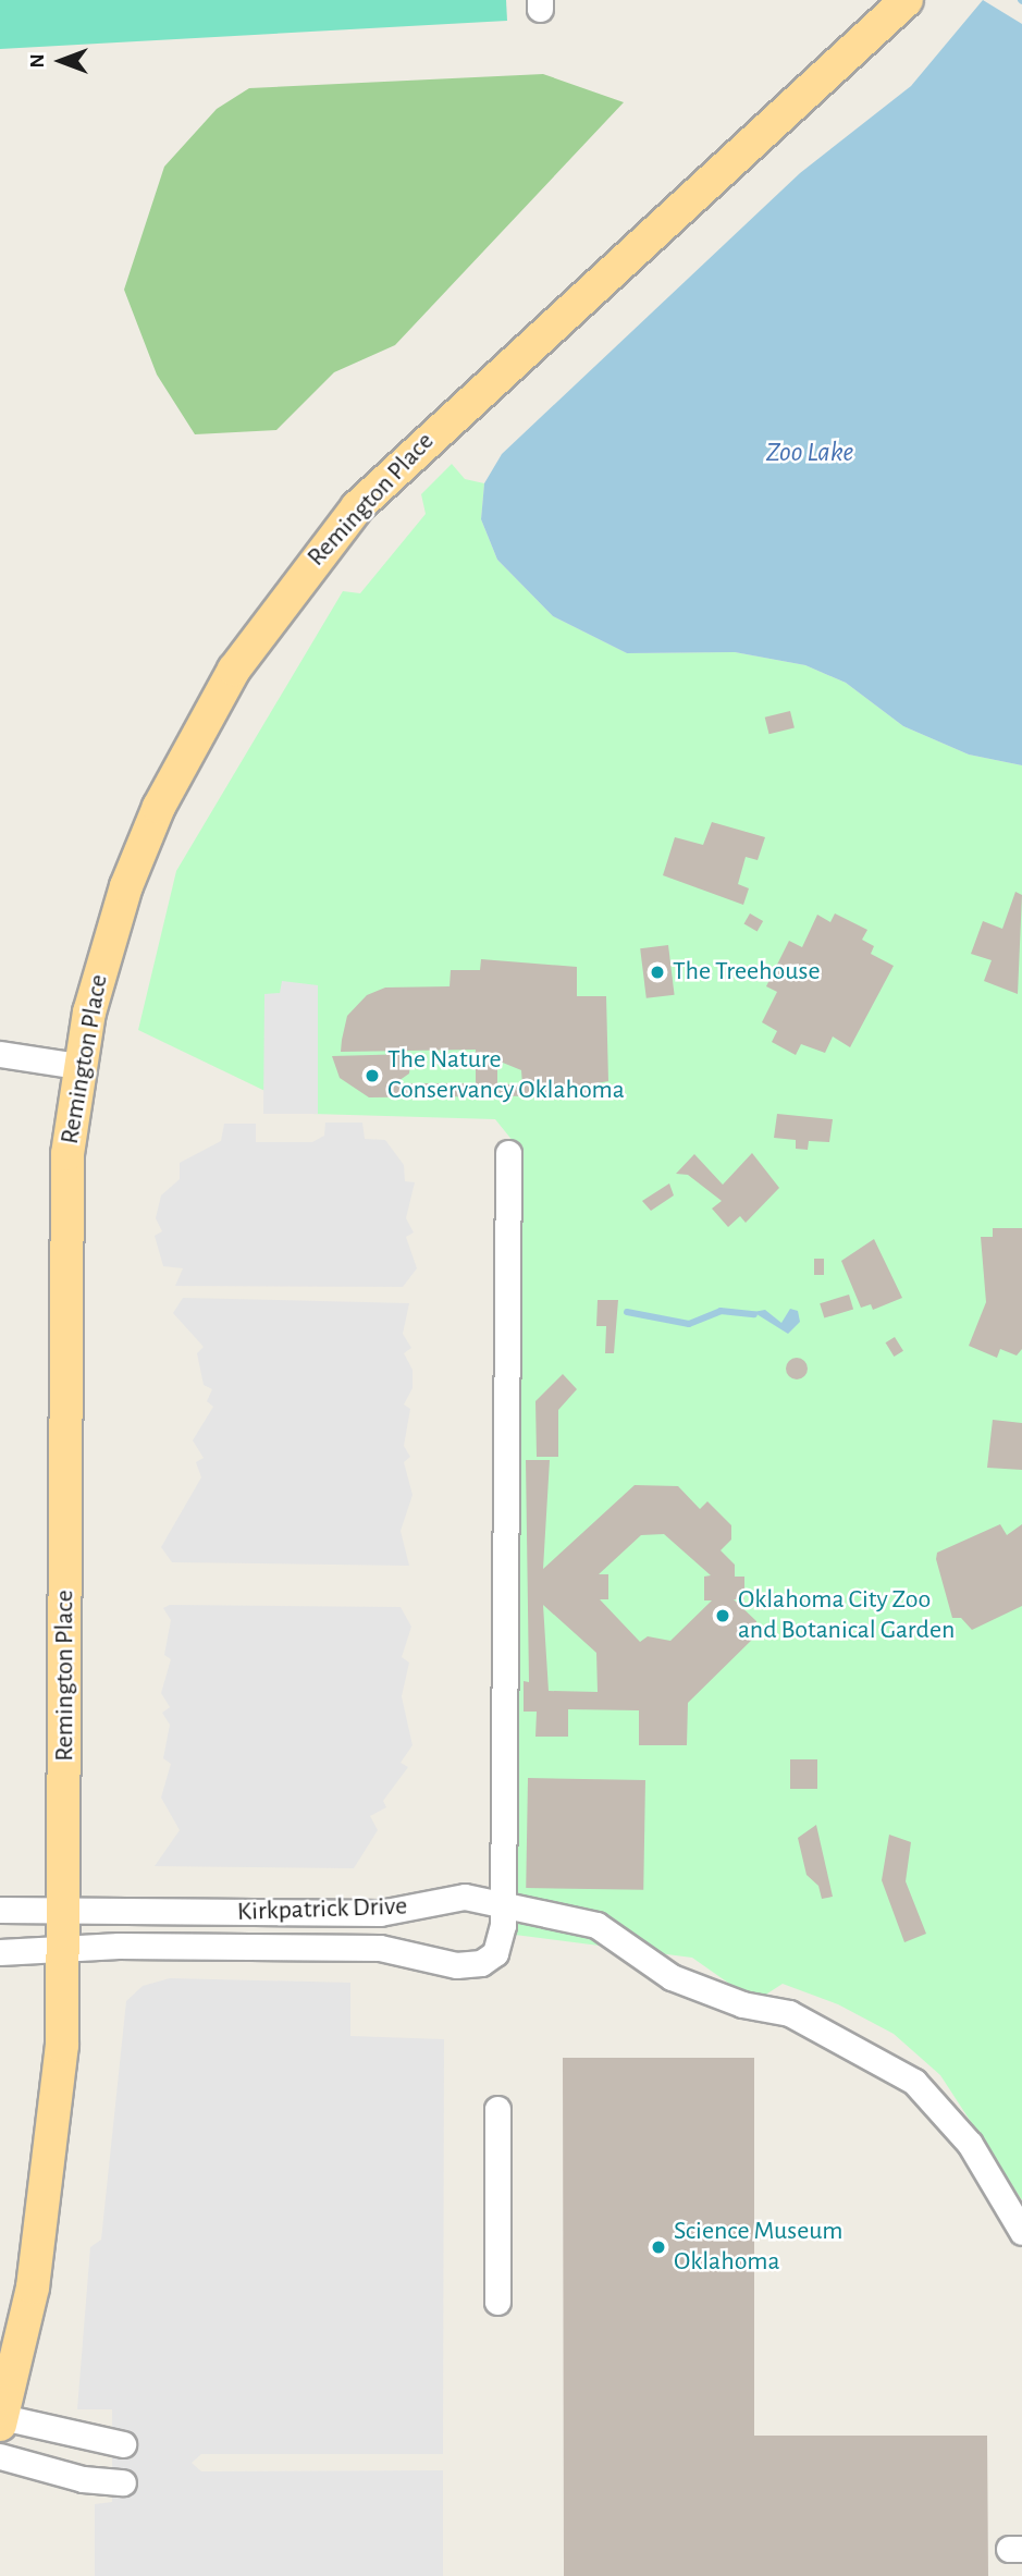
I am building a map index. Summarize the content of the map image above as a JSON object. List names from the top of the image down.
{
  "streets": {
    "main road": ["Remington Place"],
    "street": ["Kirkpatrick Drive"]
  },
  "crossings": [
    ["Remington Place", "Kirkpatrick Drive"]
  ],
  "water": ["Zoo Lake"],
  "places": [
    "The Treehouse",
    "The Nature Conservancy Oklahoma",
    "Oklahoma City Zoo and Botanical Garden",
    "Science Museum Oklahoma"
  ],
  "north": "left"
}
